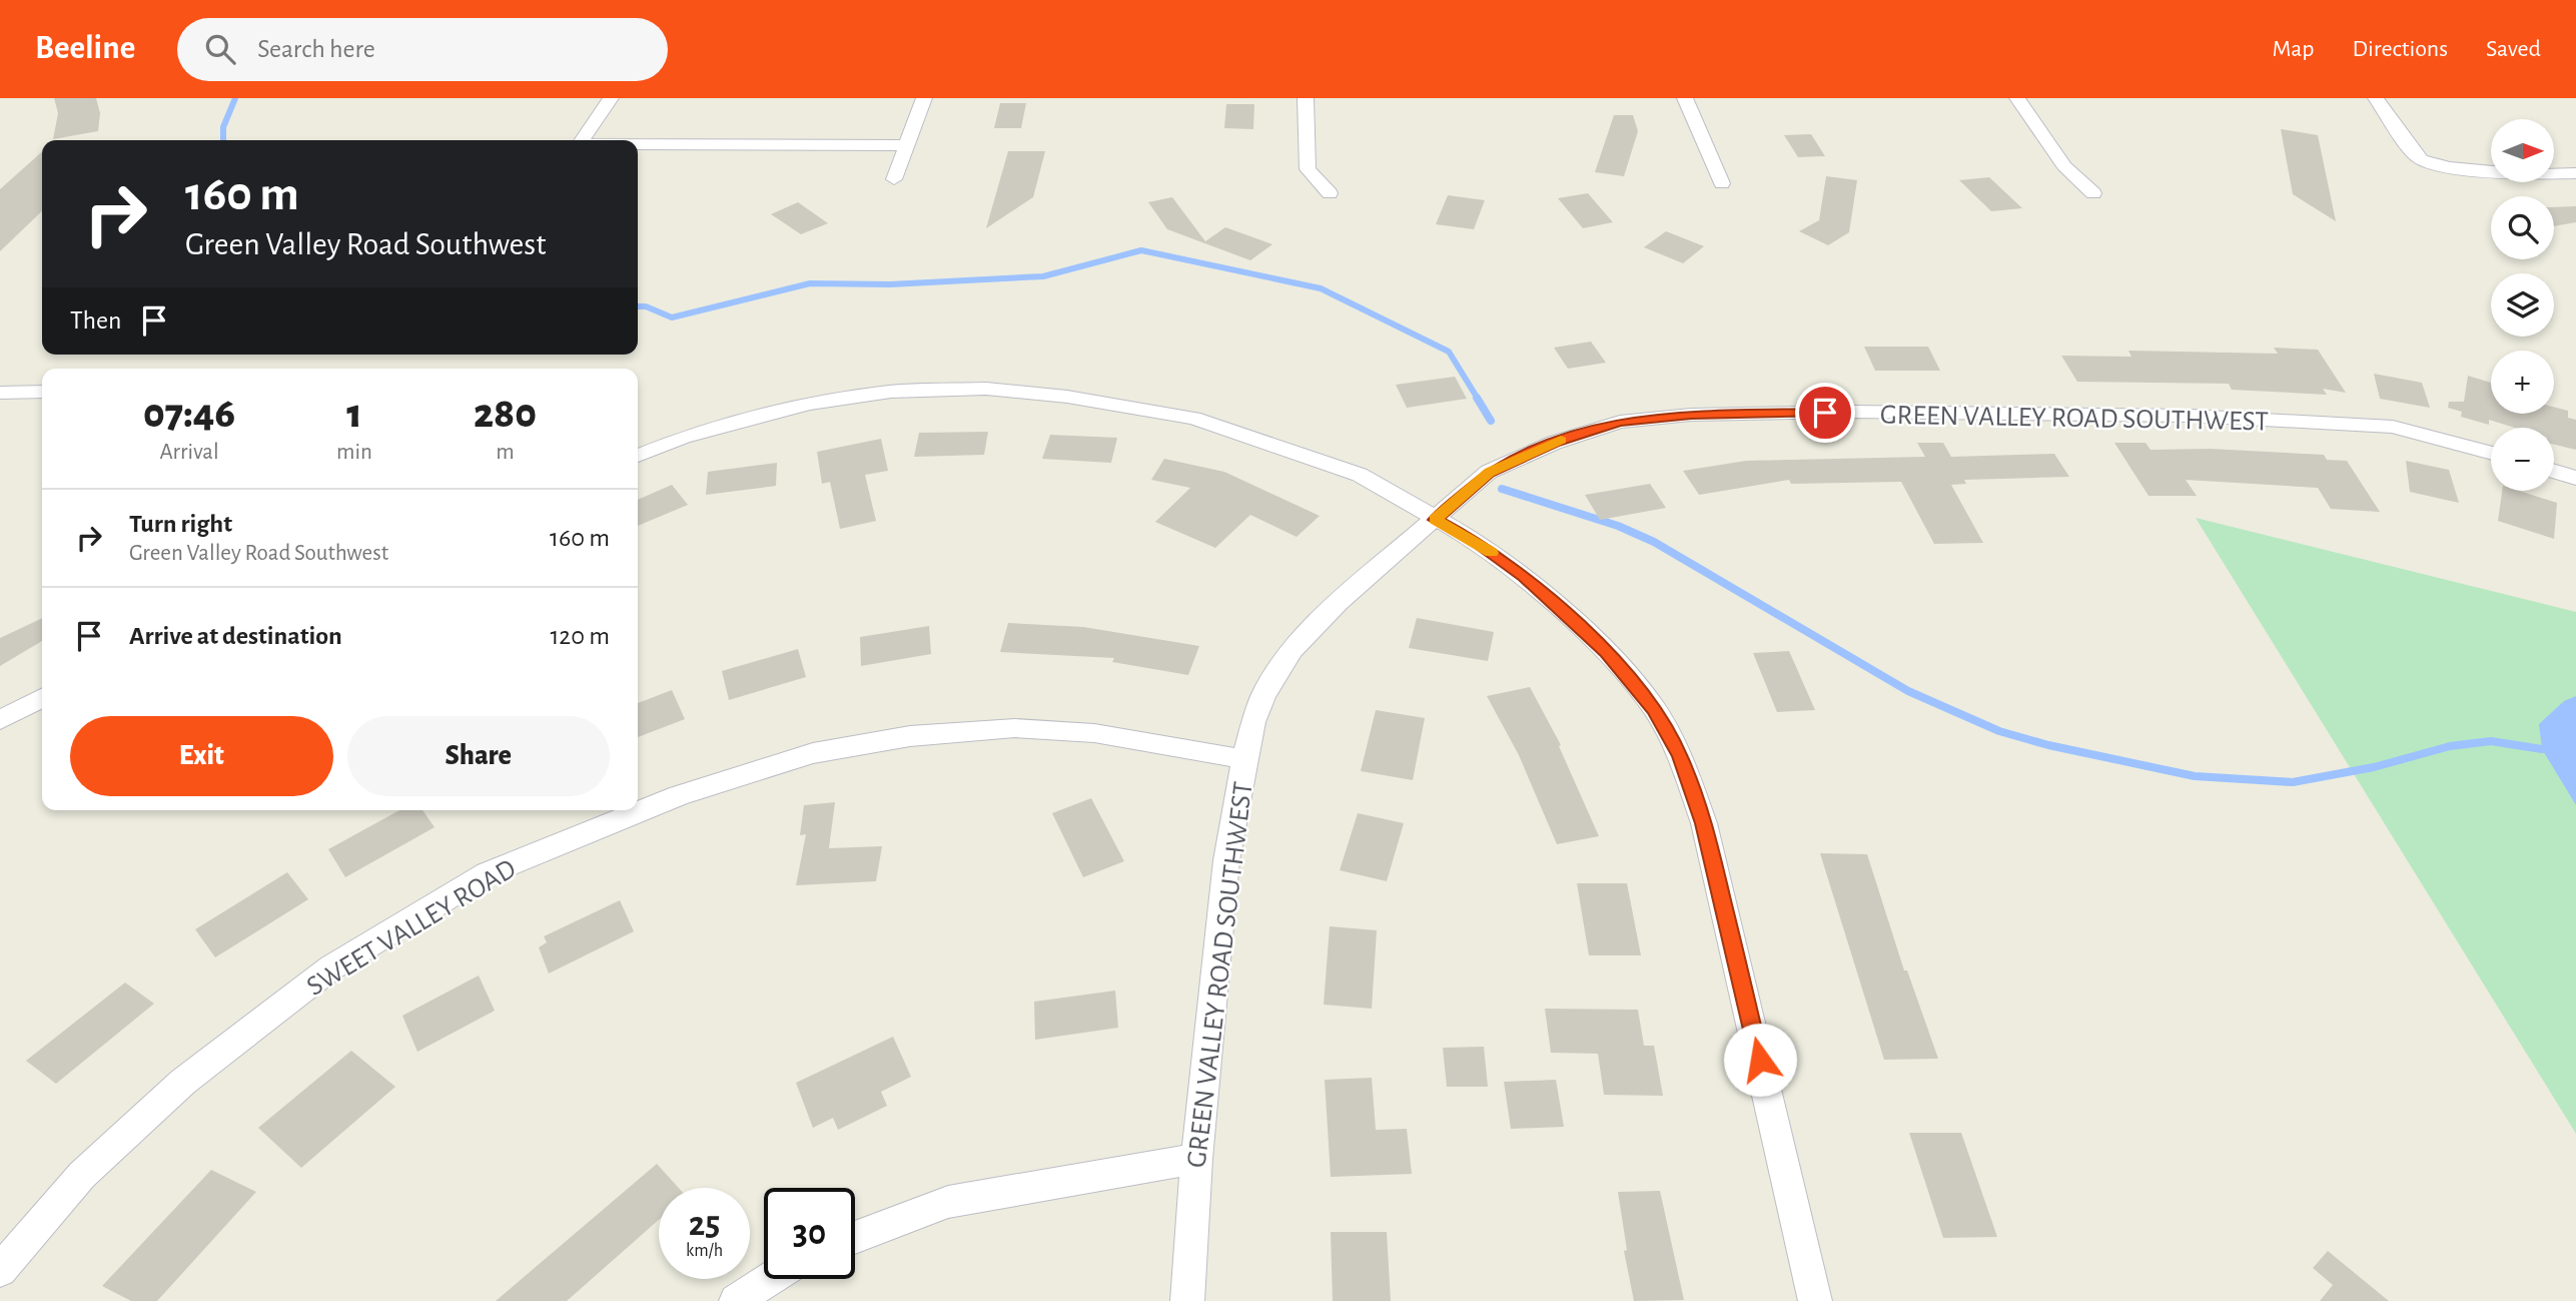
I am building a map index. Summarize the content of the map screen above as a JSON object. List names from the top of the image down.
{
  "streets": {
    "street": ["GREEN VALLEY ROAD SOUTHWEST", "SWEET VALLEY ROAD"]
  },
  "crossings": [
    ["GREEN VALLEY ROAD SOUTHWEST", "SWEET VALLEY ROAD"]
  ],
  "north": "right",
  "page": {
    "header": "Beeline",
    "search": "Search here",
    "nav": ["Map", "Directions", "Saved"],
    "map_buttons": ["+", "−"],
    "turn": ["160 m", "Green Valley Road Southwest"],
    "then": "Then",
    "eta": [
      "07:46",
      "Arrival",
      "1",
      "min",
      "280",
      "m"
    ],
    "list": [
      {
        "name": "Turn right",
        "note": "Green Valley Road Southwest",
        "value": "160 m"
      },
      {
        "name": "Arrive at destination",
        "value": "120 m"
      }
    ],
    "buttons": ["Exit", "Share"],
    "speed": "25 km/h",
    "limit": "30"
  }
}
